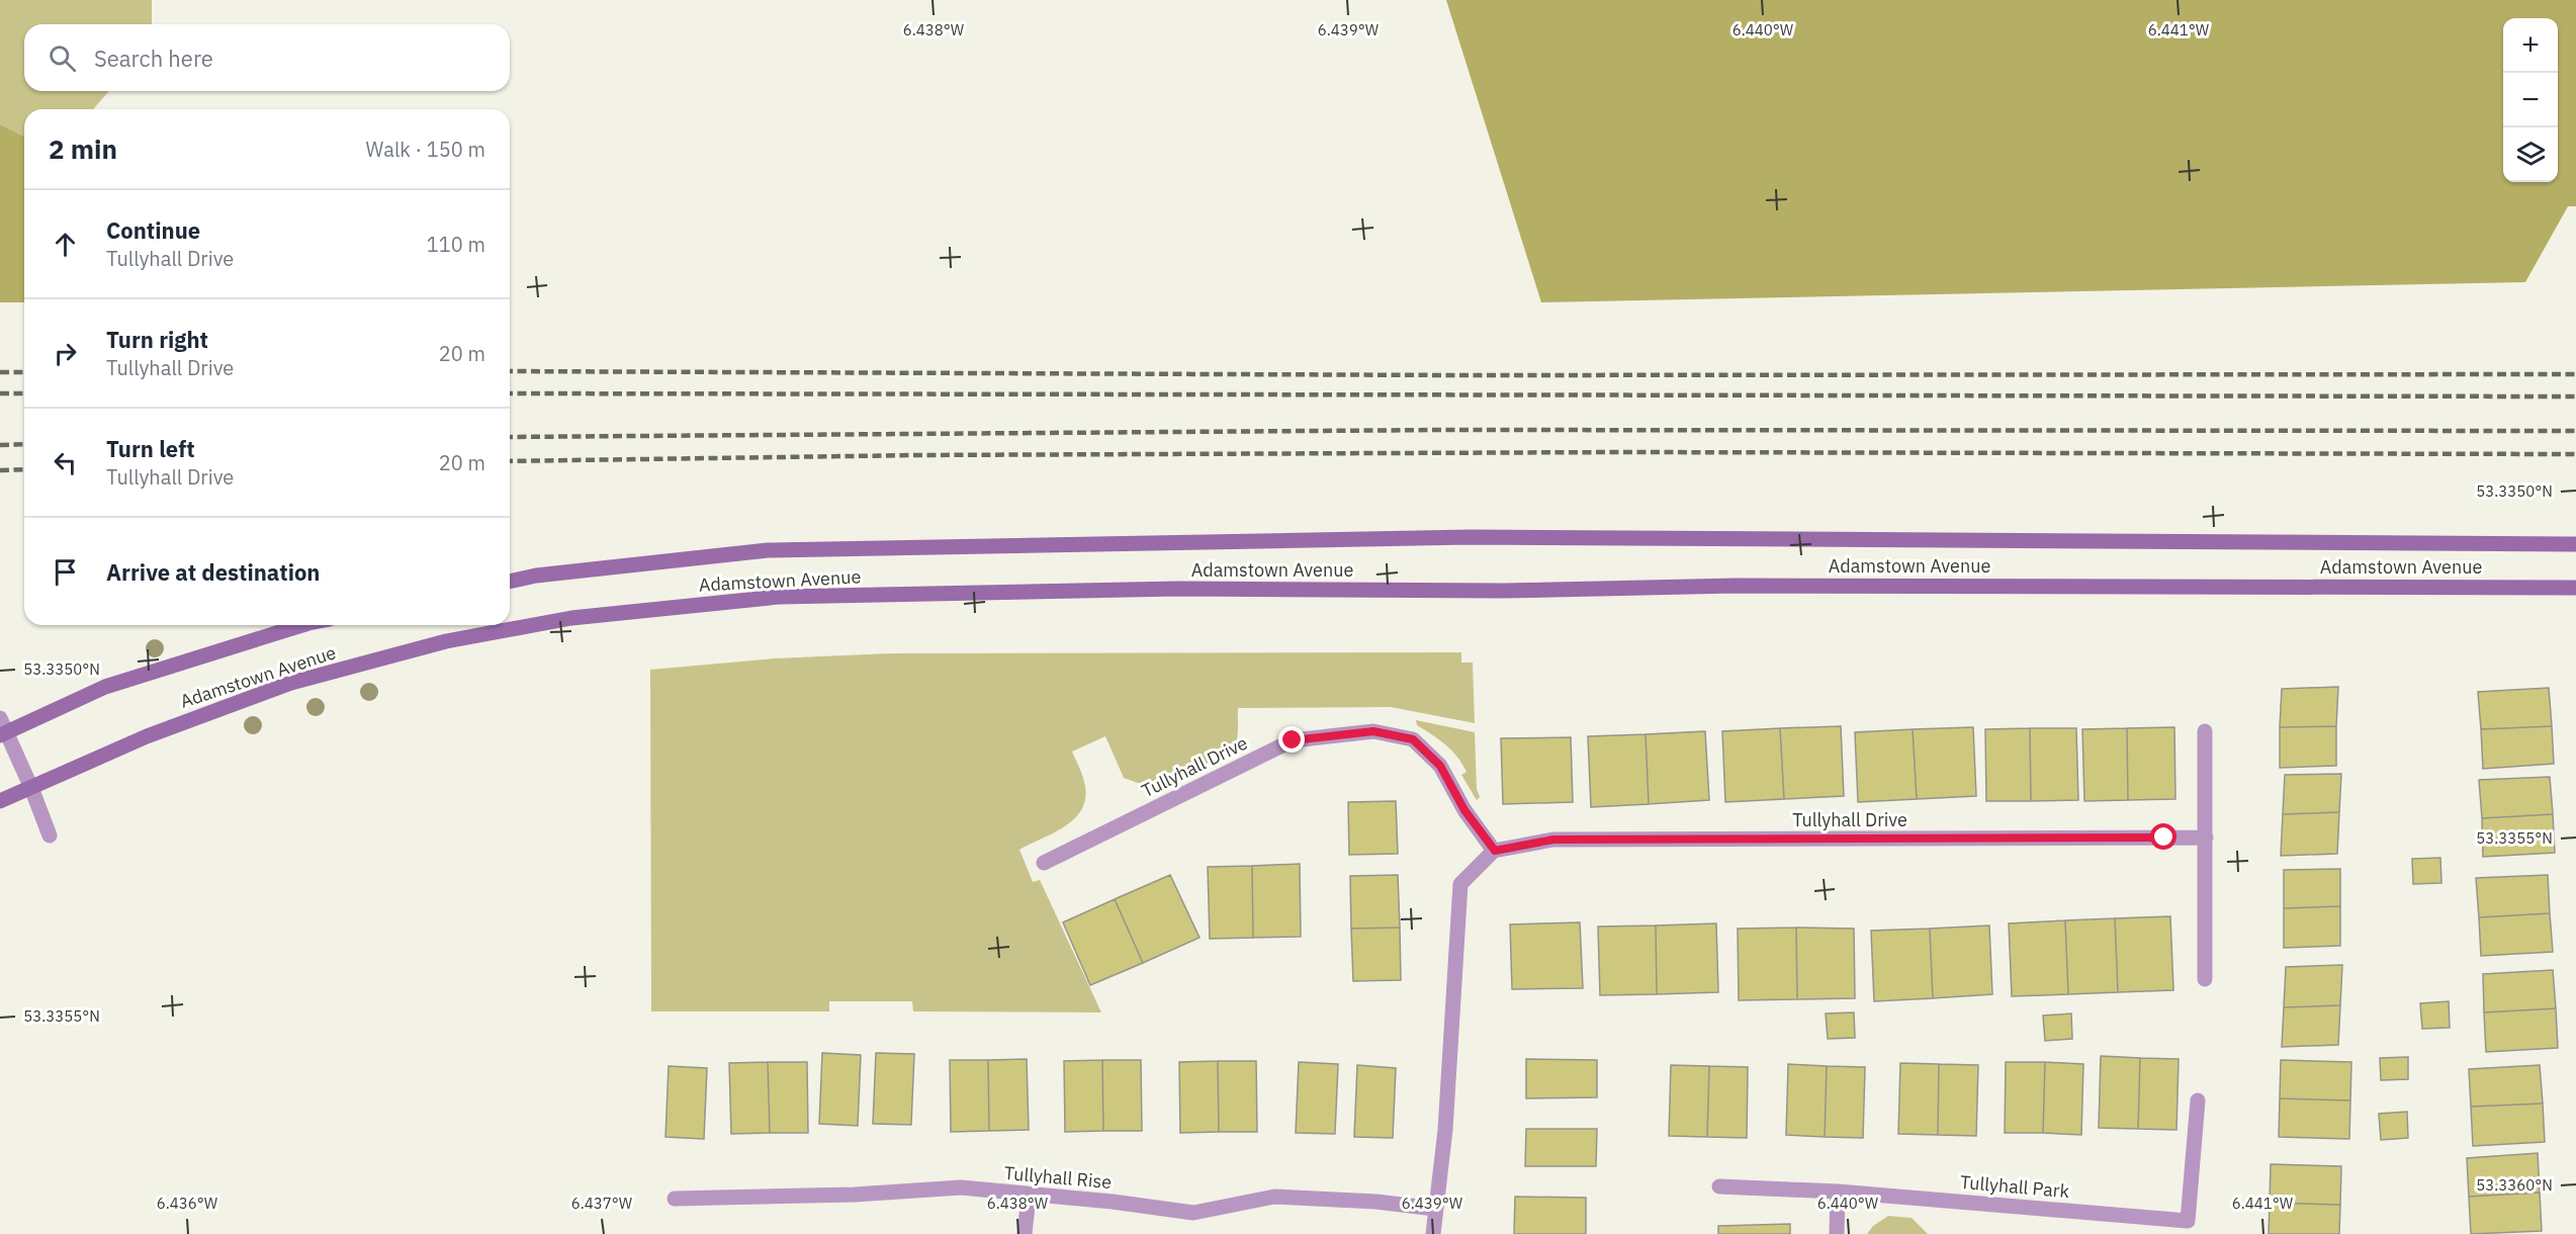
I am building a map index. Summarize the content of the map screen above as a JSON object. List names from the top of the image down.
{
  "streets": {
    "street": [
      "Adamstown Avenue",
      "Tullyhall Drive",
      "Tullyhall Rise",
      "Tullyhall Park"
    ]
  },
  "page": {
    "map_buttons": ["+", "−"],
    "search": "Search here",
    "heading": ["2 min", "Walk · 150 m"],
    "list": [
      ["Continue", "Tullyhall Drive", "110 m"],
      ["Turn right", "Tullyhall Drive", "20 m"],
      ["Turn left", "Tullyhall Drive", "20 m"],
      "Arrive at destination"
    ]
  },
  "coordinates": [
    "6.438°W",
    "6.439°W",
    "6.440°W",
    "6.441°W",
    "53.3350°N",
    "53.3355°N",
    "53.3360°N",
    "6.436°W",
    "6.437°W"
  ]
}
